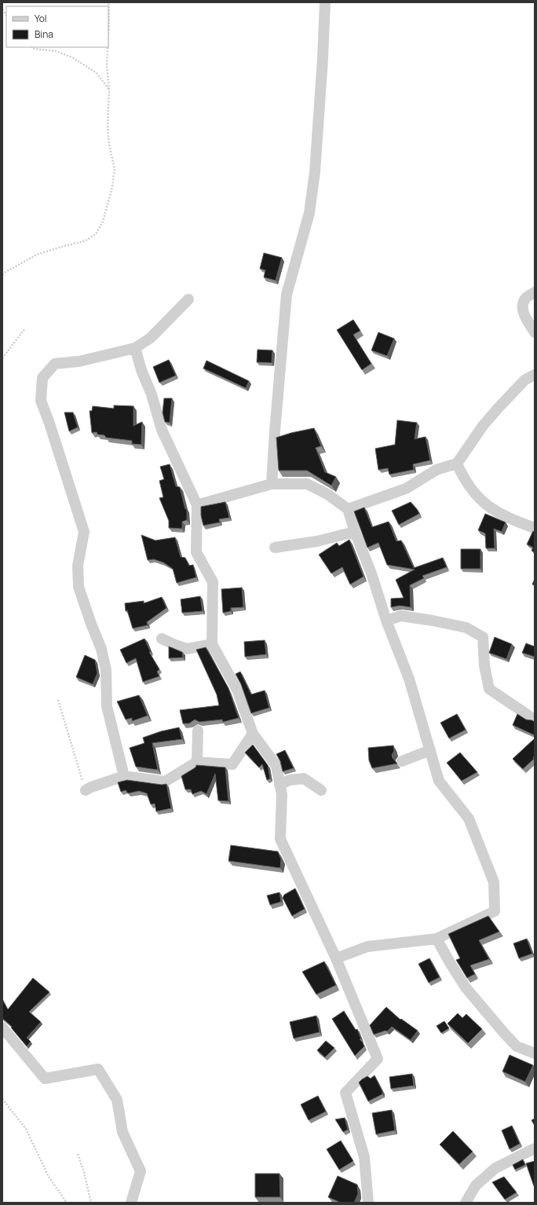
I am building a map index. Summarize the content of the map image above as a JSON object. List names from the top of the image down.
{
  "legend": ["Yol", "Bina"]
}
